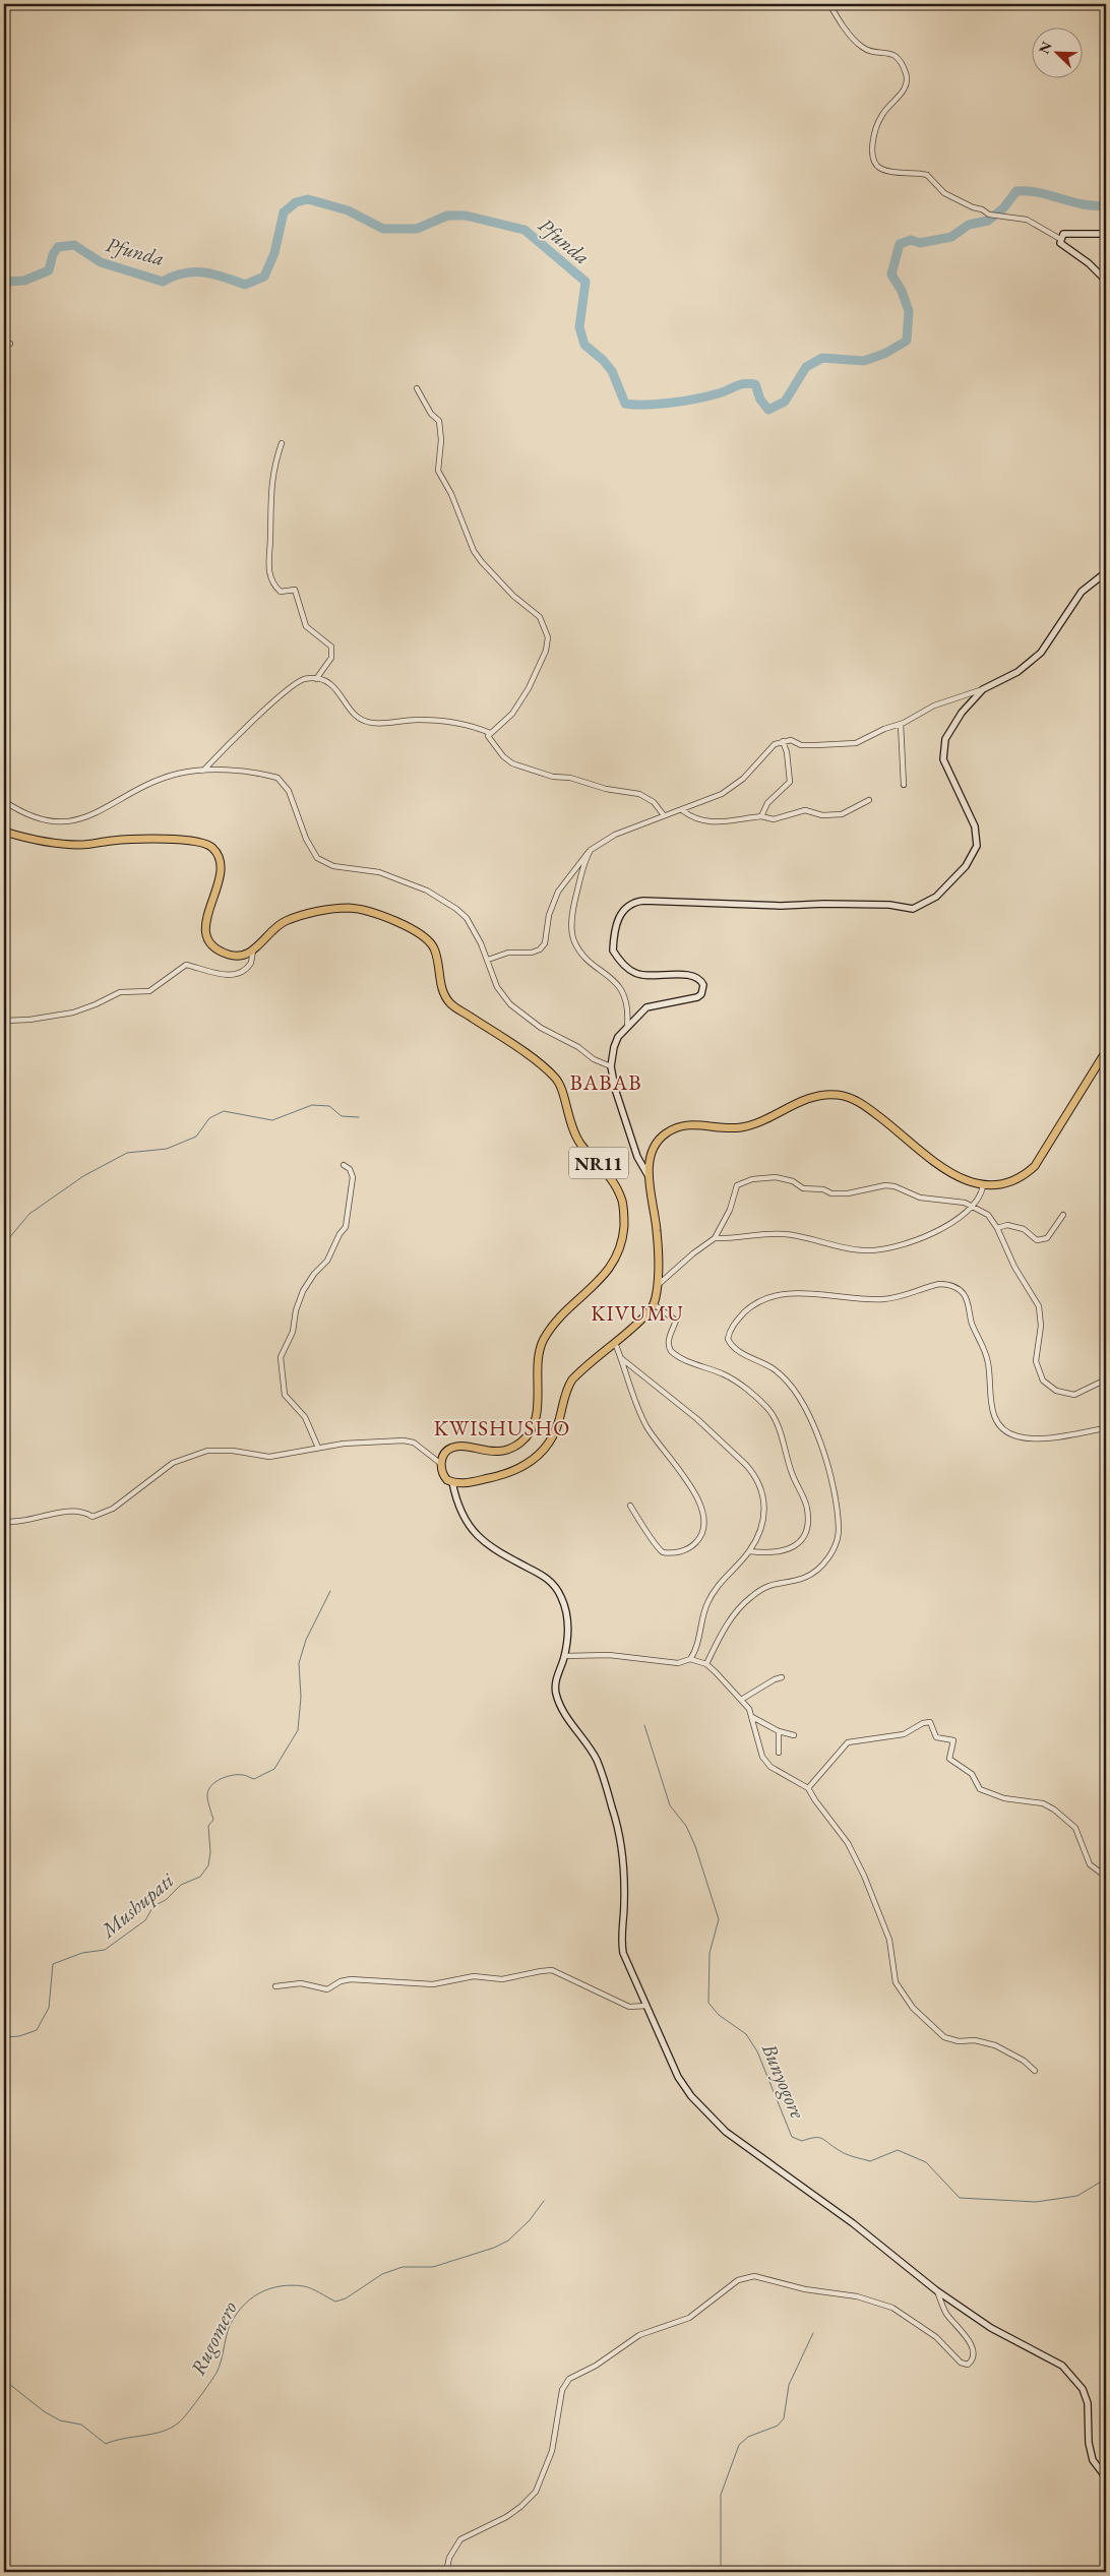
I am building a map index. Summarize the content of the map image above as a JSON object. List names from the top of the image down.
{
  "streets": {
    "highway": ["NR11"]
  },
  "districts": ["BABAB", "KIVUMU", "KWISHUSHO"],
  "water": [
    "Pfunda",
    "Mushupati",
    "Bunyogore",
    "Rugomero"
  ],
  "north": "top left"
}
